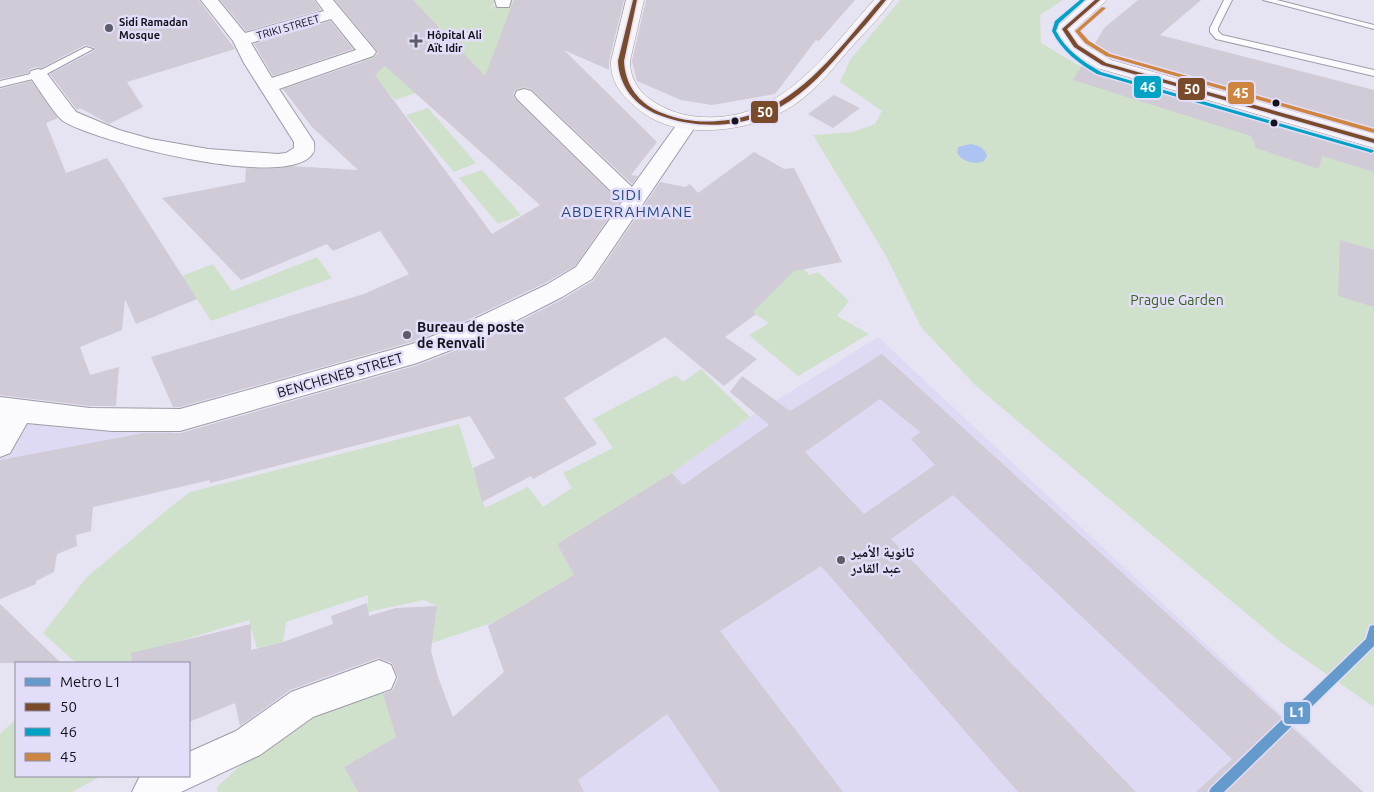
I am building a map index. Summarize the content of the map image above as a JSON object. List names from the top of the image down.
{
  "streets": {
    "street": ["TRIKI STREET", "BENCHENEB STREET"]
  },
  "districts": ["SIDI ABDERRAHMANE"],
  "parks": ["Prague Garden"],
  "places": {
    "other": ["Sidi Ramadan Mosque", "Bureau de poste de Renvali", "ثانوية الأمير عبد القادر"],
    "health": ["Hôpital Ali Aït Idir"]
  },
  "lines": [
    "transit line 50",
    "transit line 46",
    "transit line 45",
    "metro line L1"
  ],
  "legend": [
    "Metro L1",
    "50",
    "46",
    "45"
  ]
}
